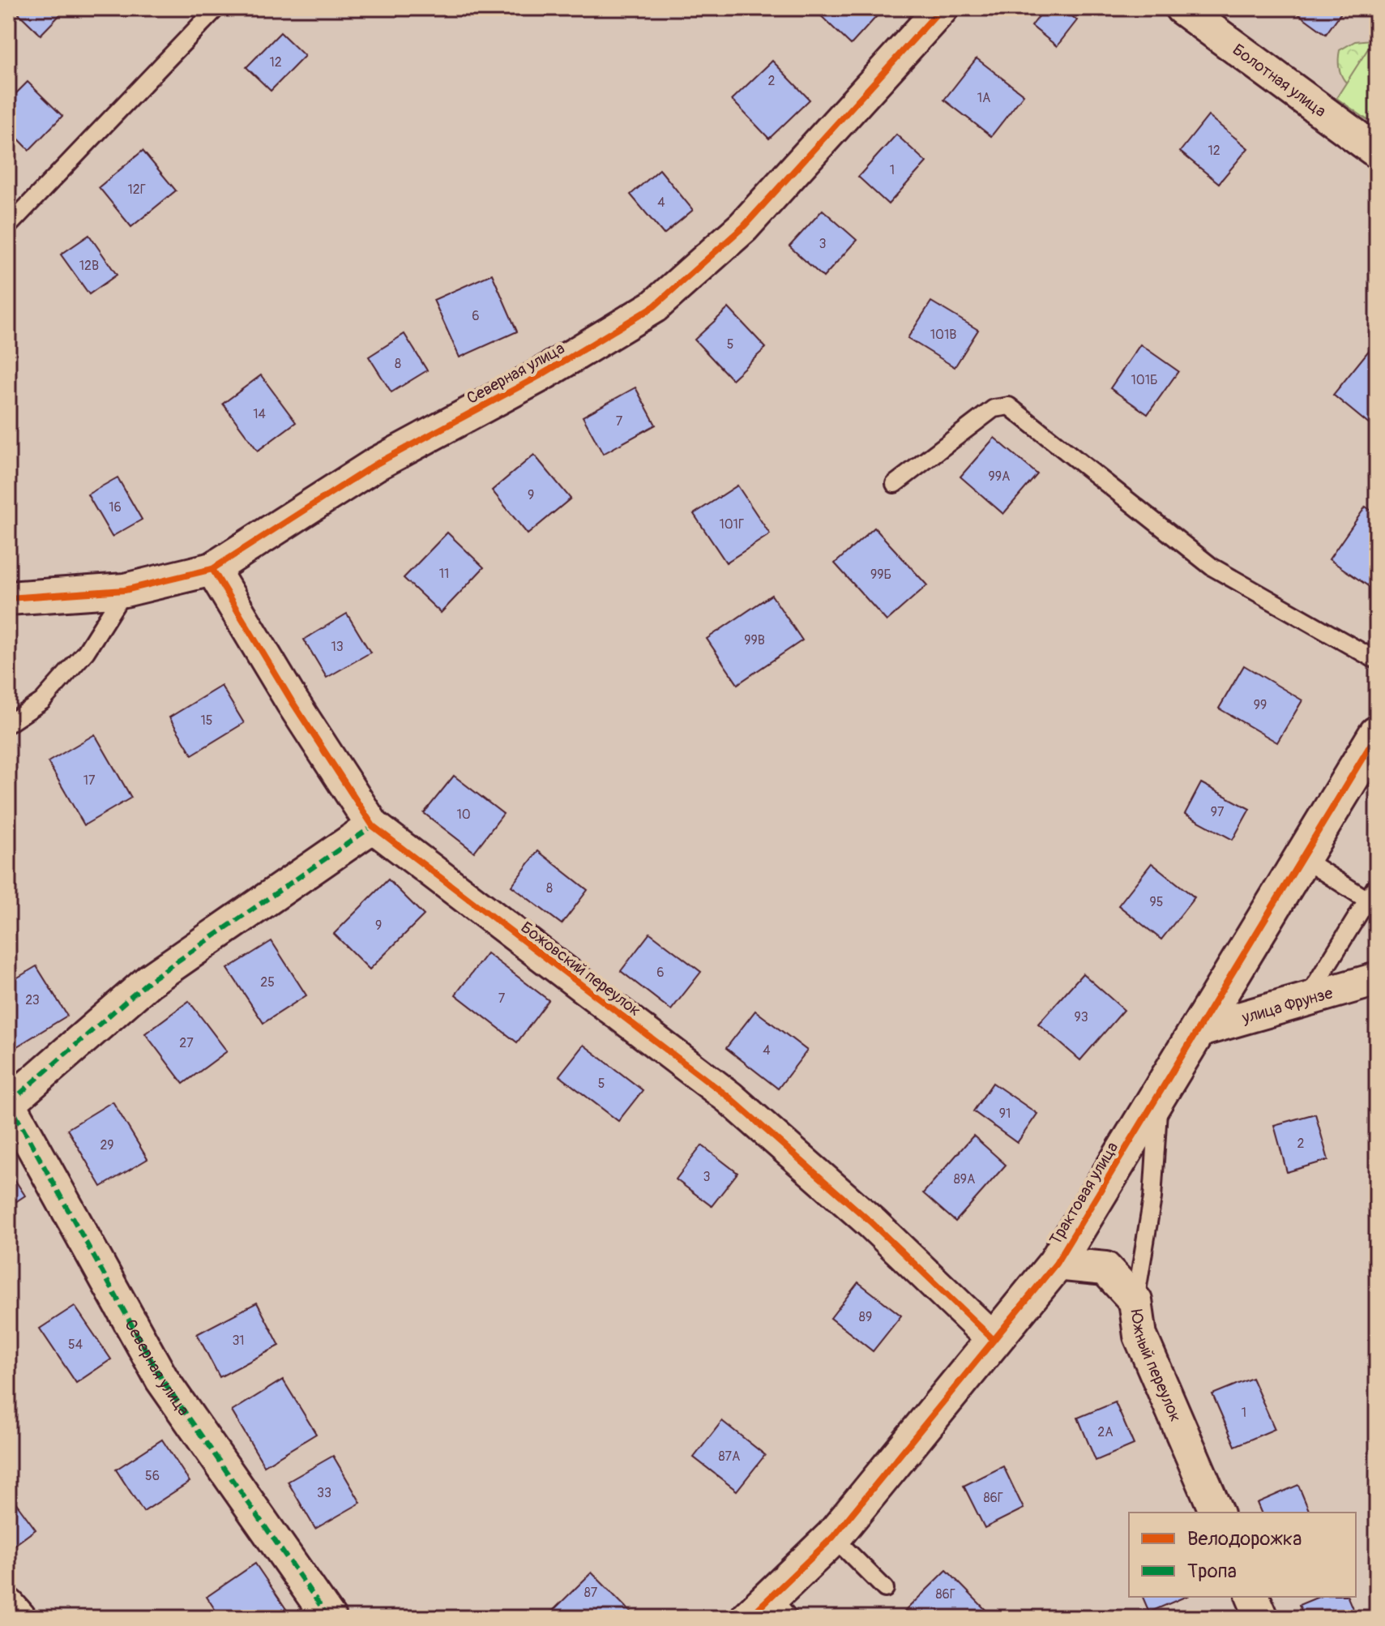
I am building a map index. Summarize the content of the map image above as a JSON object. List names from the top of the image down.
{
  "streets": {
    "street": [
      "Болотная улица",
      "Северная улица",
      "Божовский переулок",
      "улица Фрунзе",
      "Трактовая улица",
      "Южный переулок"
    ]
  },
  "crossings": [
    ["Северная улица", "Божовский переулок"],
    ["Божовский переулок", "Трактовая улица"],
    ["улица Фрунзе", "Трактовая улица"],
    ["Трактовая улица", "Южный переулок"]
  ],
  "house_numbers": [
    "12",
    "2",
    "1А",
    "12",
    "1",
    "12Г",
    "4",
    "3",
    "12В",
    "6",
    "101В",
    "5",
    "8",
    "101Б",
    "14",
    "7",
    "99А",
    "9",
    "16",
    "101Г",
    "11",
    "99Б",
    "99В",
    "13",
    "99",
    "15",
    "17",
    "97",
    "10",
    "8",
    "95",
    "9",
    "6",
    "25",
    "7",
    "23",
    "93",
    "27",
    "4",
    "5",
    "91",
    "2",
    "29",
    "3",
    "89А",
    "89",
    "31",
    "54",
    "1",
    "2А",
    "87А",
    "56",
    "33",
    "86Г",
    "87",
    "86Г"
  ],
  "legend": ["Велодорожка", "Тропа"]
}
